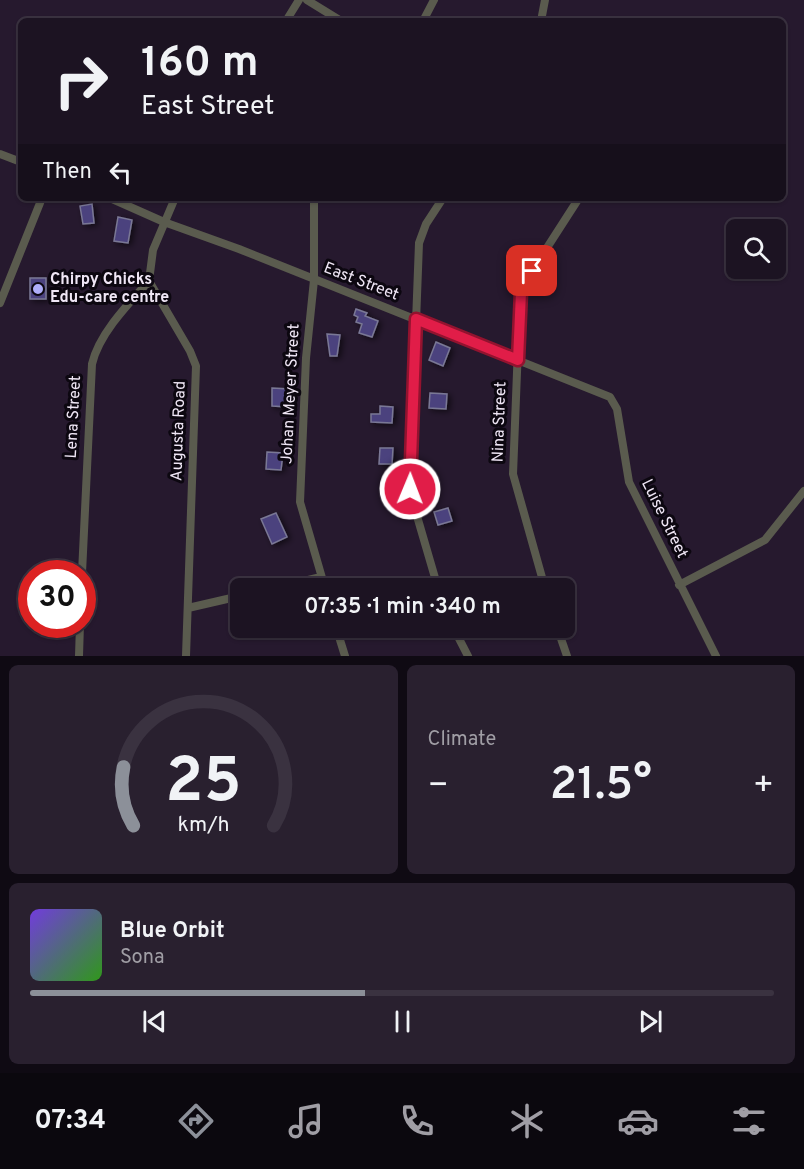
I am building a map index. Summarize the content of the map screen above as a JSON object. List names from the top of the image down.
{
  "streets": {
    "street": [
      "East Street",
      "Johan Meyer Street",
      "Lena Street",
      "Nina Street",
      "Augusta Road",
      "Luise Street"
    ]
  },
  "crossings": [
    ["East Street", "Johan Meyer Street"],
    ["East Street", "Nina Street"],
    ["East Street", "Luise Street"],
    ["Lena Street", "Augusta Road"]
  ],
  "places": ["Chirpy Chicks Edu-care centre"],
  "page": {
    "turn": ["160 m", "East Street"],
    "then": "Then",
    "limit": "30",
    "trip": "07:35 · 1 min · 340 m",
    "tile": "Climate",
    "heat": ["−", "21.5°", "+"],
    "song": ["Blue Orbit", "Sona"],
    "tabs": "07:34",
    "gauge": ["25", "km/h"]
  }
}
